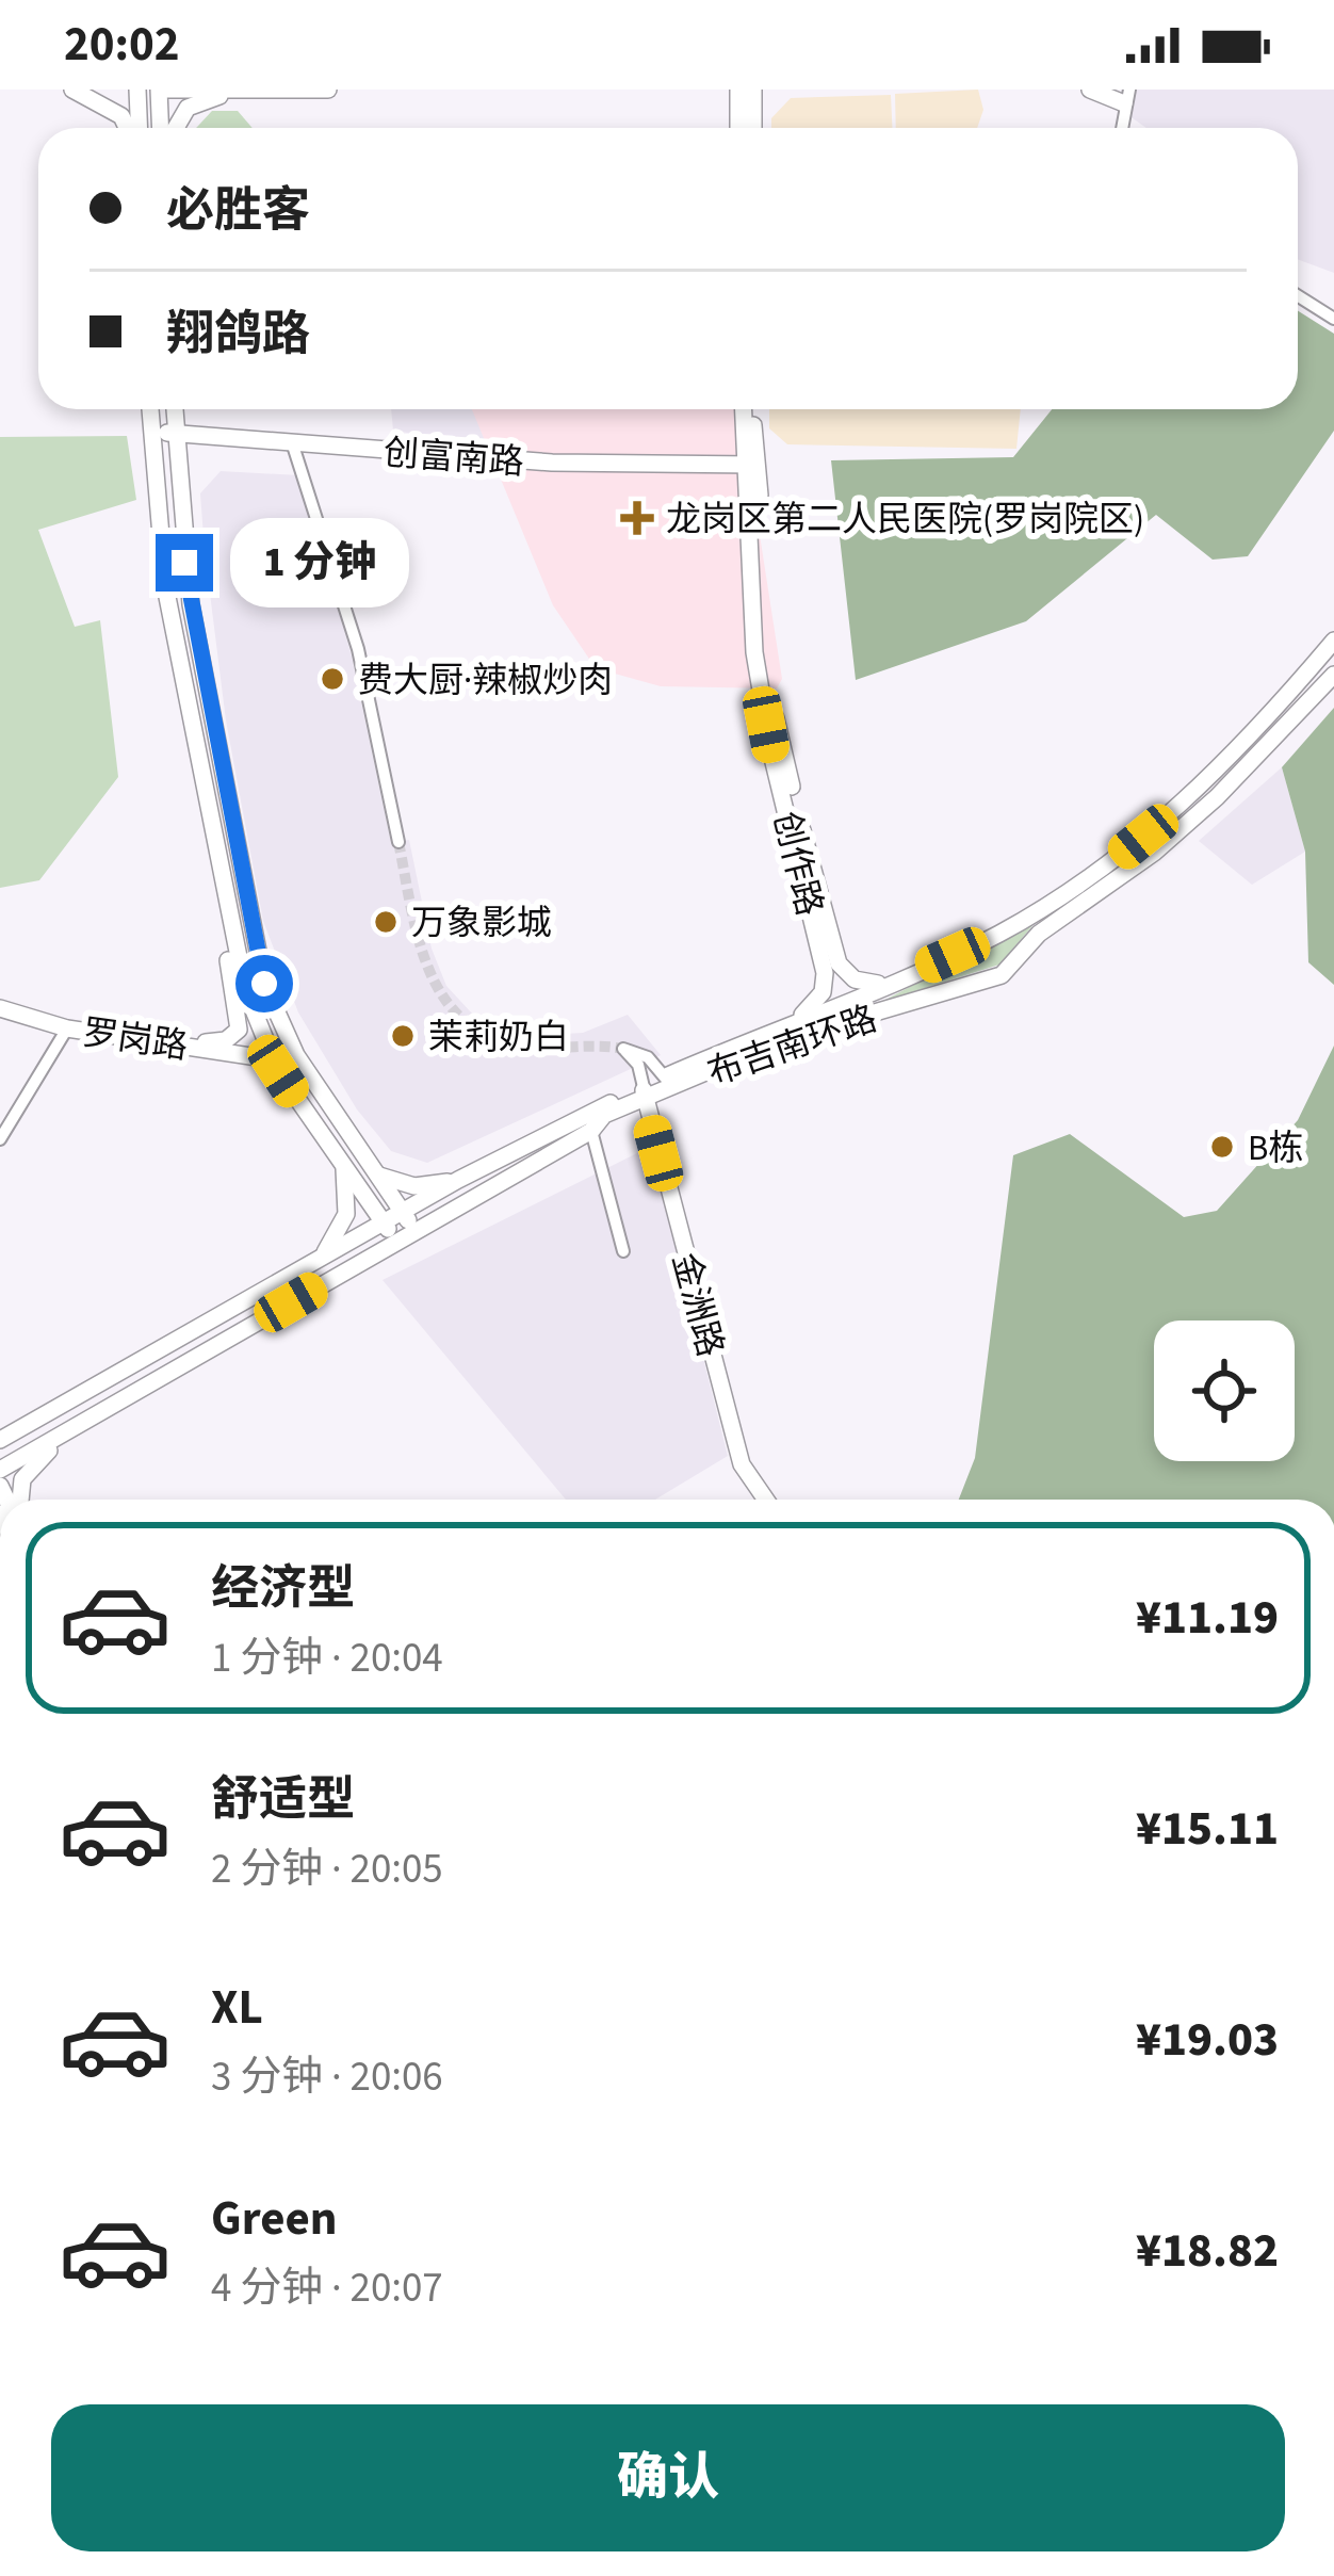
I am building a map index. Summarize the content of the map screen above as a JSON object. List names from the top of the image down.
{
  "streets": {
    "street": [
      "创富南路",
      "创作路",
      "罗岗路",
      "布吉南环路",
      "金洲路"
    ]
  },
  "crossings": [
    ["创富南路", "创作路"],
    ["创作路", "布吉南环路"],
    ["布吉南环路", "金洲路"]
  ],
  "places": {
    "health": ["龙岗区第二人民医院(罗岗院区)"],
    "other": [
      "费大厨·辣椒炒肉",
      "万象影城",
      "茉莉奶白",
      "B栋"
    ]
  },
  "page": {
    "status": "20:02",
    "banner": ["必胜客", "翔鸽路"],
    "bubble": "1 分钟",
    "list": [
      {
        "name": "经济型",
        "note": "1 分钟 · 20:04",
        "value": "¥11.19"
      },
      {
        "name": "舒适型",
        "note": "2 分钟 · 20:05",
        "value": "¥15.11"
      },
      {
        "name": "XL",
        "note": "3 分钟 · 20:06",
        "value": "¥19.03"
      },
      {
        "name": "Green",
        "note": "4 分钟 · 20:07",
        "value": "¥18.82"
      }
    ],
    "buttons": "确认"
  }
}
